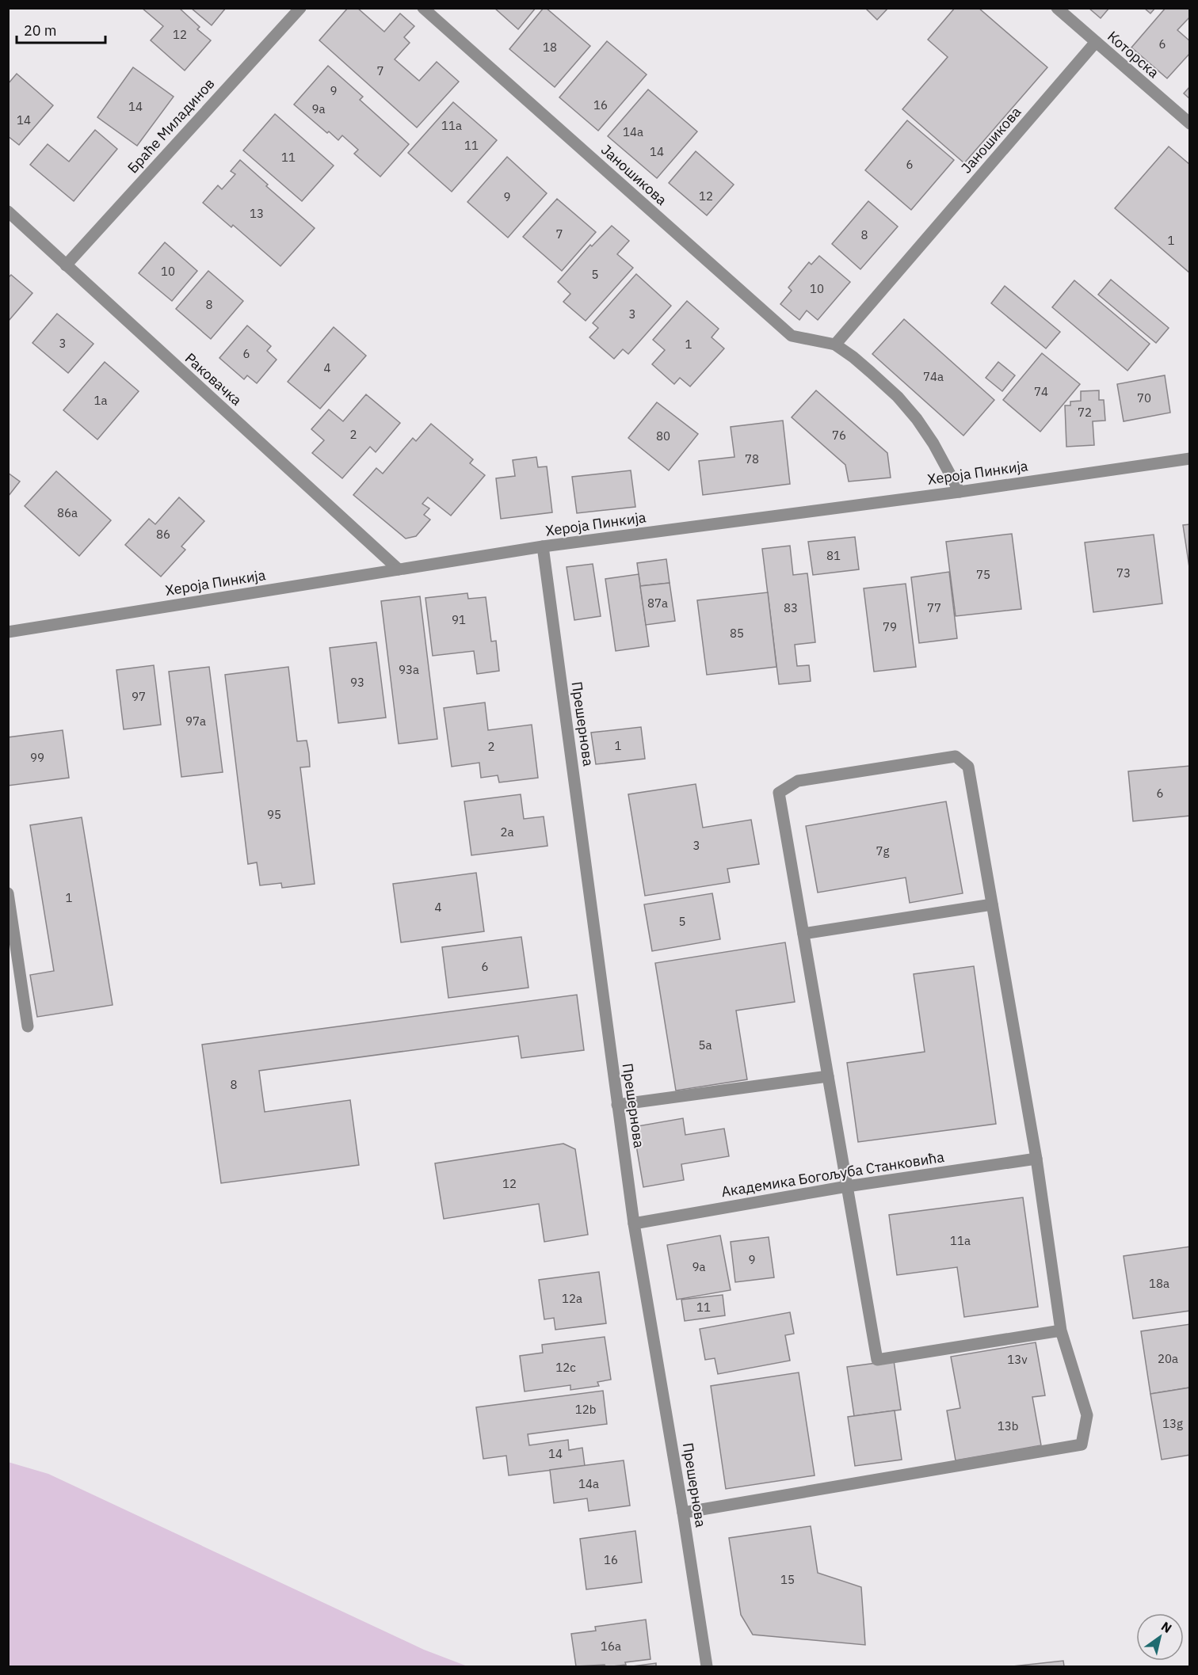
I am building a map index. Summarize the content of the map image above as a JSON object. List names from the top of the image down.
{
  "streets": {
    "street": [
      "Которска",
      "Браће Миладинов",
      "Јаношикова",
      "Раковачка",
      "Хероја Пинкија",
      "Прешернова",
      "Академика Богољуба Станковића"
    ]
  },
  "crossings": [
    ["Которска", "Јаношикова"],
    ["Браће Миладинов", "Раковачка"],
    ["Јаношикова", "Хероја Пинкија"],
    ["Раковачка", "Хероја Пинкија"],
    ["Хероја Пинкија", "Прешернова"],
    ["Прешернова", "Академика Богољуба Станковића"]
  ],
  "house_numbers": [
    "12",
    "6",
    "18",
    "7",
    "9",
    "16",
    "14",
    "9a",
    "14",
    "11a",
    "14a",
    "11",
    "14",
    "11",
    "6",
    "12",
    "9",
    "13",
    "7",
    "8",
    "1",
    "10",
    "5",
    "10",
    "8",
    "3",
    "3",
    "1",
    "6",
    "4",
    "74a",
    "74",
    "70",
    "1a",
    "72",
    "2",
    "76",
    "80",
    "78",
    "86a",
    "86",
    "81",
    "73",
    "75",
    "87a",
    "83",
    "77",
    "91",
    "79",
    "85",
    "93a",
    "93",
    "97",
    "97a",
    "1",
    "2",
    "99",
    "6",
    "95",
    "2a",
    "3",
    "7g",
    "1",
    "4",
    "5",
    "6",
    "5a",
    "8",
    "12",
    "11a",
    "9",
    "9a",
    "18a",
    "12a",
    "11",
    "20a",
    "13v",
    "12c",
    "12b",
    "13g",
    "13b",
    "14",
    "14a",
    "16",
    "15",
    "16a"
  ],
  "scale_bar": "20 m",
  "north": "top right"
}
